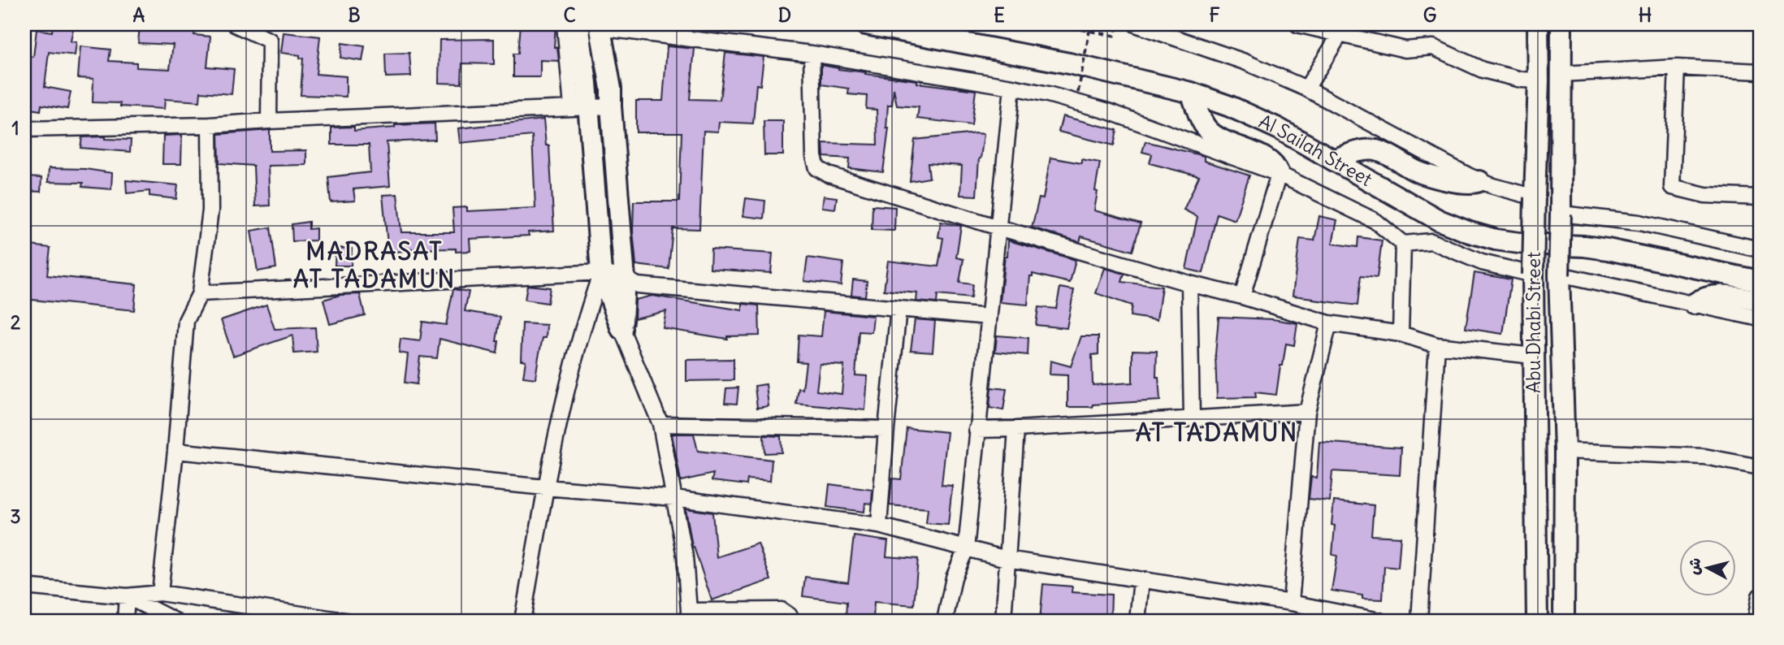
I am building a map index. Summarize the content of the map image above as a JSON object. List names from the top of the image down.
{
  "streets": {
    "main road": ["Al Sailah Street", "Abu Dhabi Street"]
  },
  "districts": ["MADRASAT AT TADAMUN", "AT TADAMUN"],
  "north": "left",
  "grid": {
    "columns": [
      "A",
      "B",
      "C",
      "D",
      "E",
      "F",
      "G",
      "H"
    ],
    "rows": ["1", "2", "3"]
  }
}
